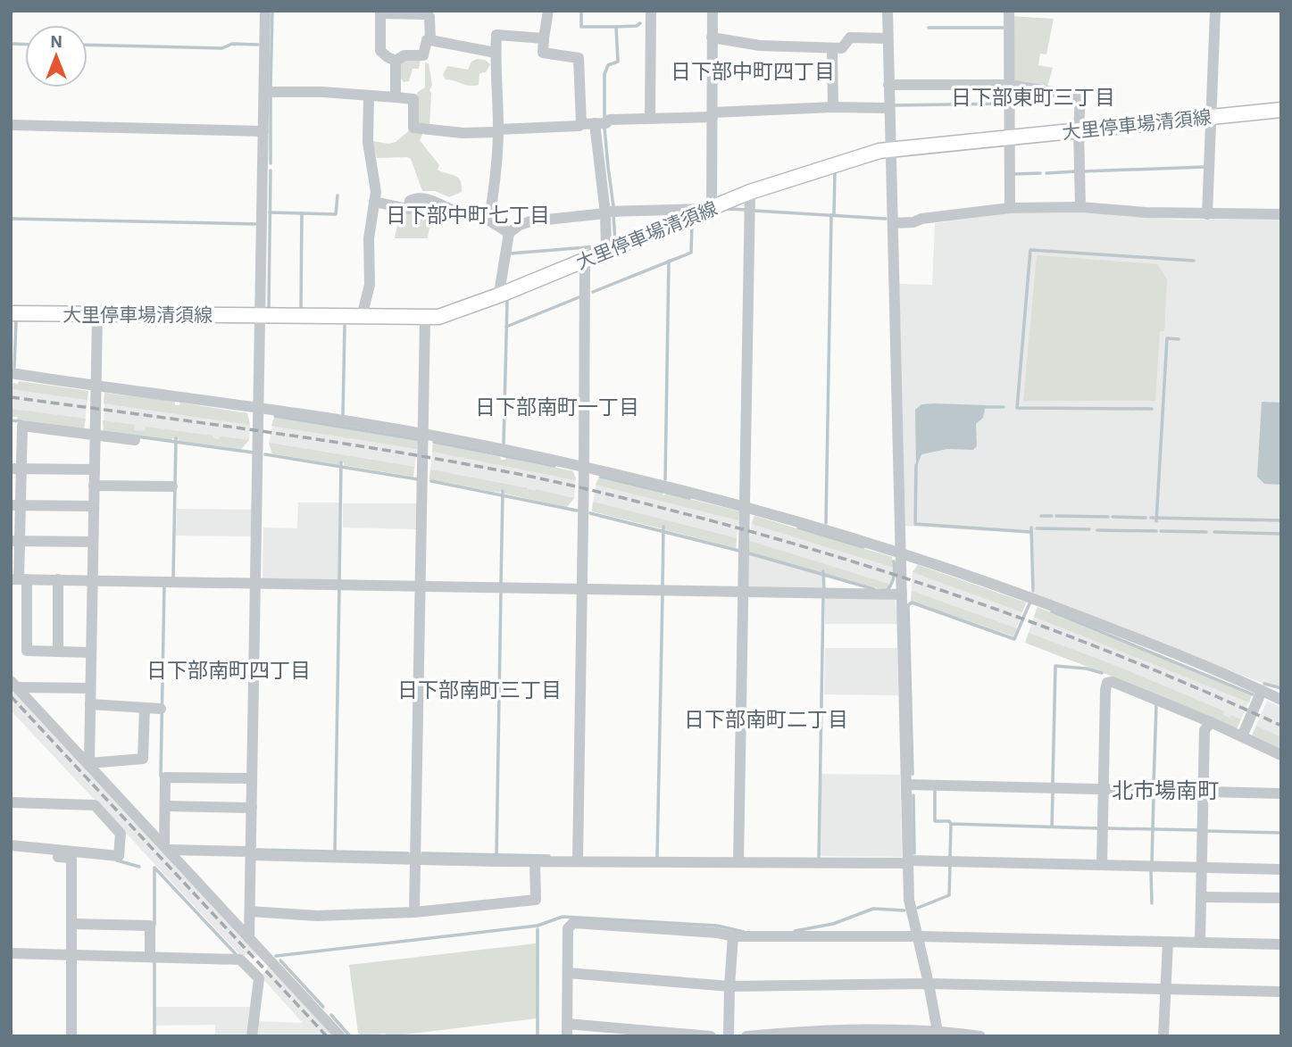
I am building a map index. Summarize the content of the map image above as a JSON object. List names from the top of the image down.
{
  "streets": {
    "main road": ["大里停車場清須線"]
  },
  "districts": [
    "日下部中町四丁目",
    "日下部東町三丁目",
    "日下部中町七丁目",
    "日下部南町一丁目",
    "日下部南町四丁目",
    "日下部南町三丁目",
    "日下部南町二丁目",
    "北市場南町"
  ],
  "north": "top"
}
